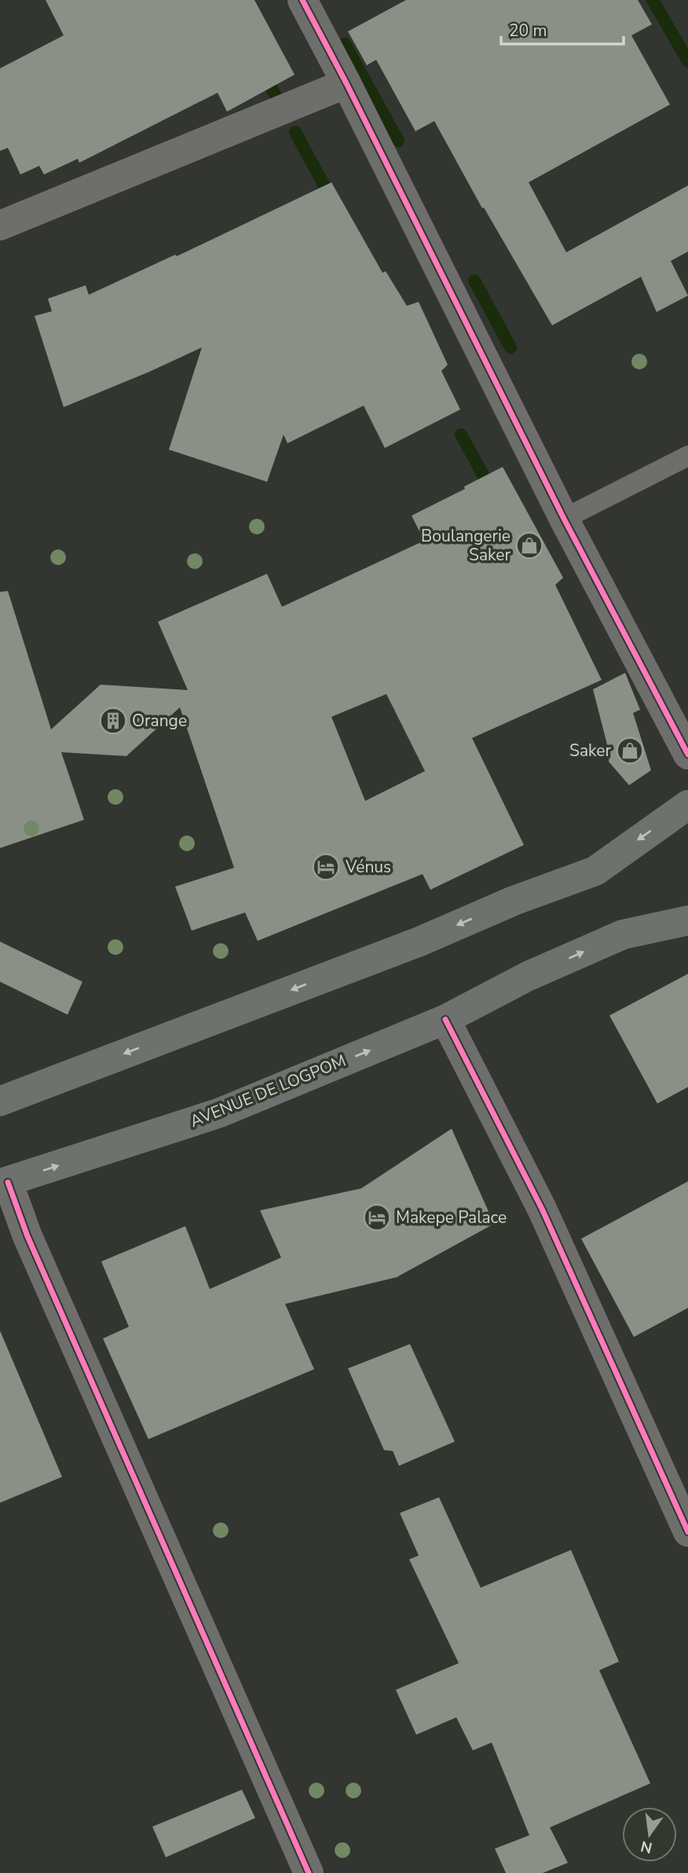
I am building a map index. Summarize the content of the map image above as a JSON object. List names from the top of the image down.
{
  "streets": {
    "main road": ["AVENUE DE LOGPOM"]
  },
  "places": {
    "shop": ["Boulangerie Saker", "Saker"],
    "building": ["Orange"],
    "hotel": ["Vénus", "Makepe Palace"]
  },
  "scale_bar": "20 m",
  "north": "bottom"
}
